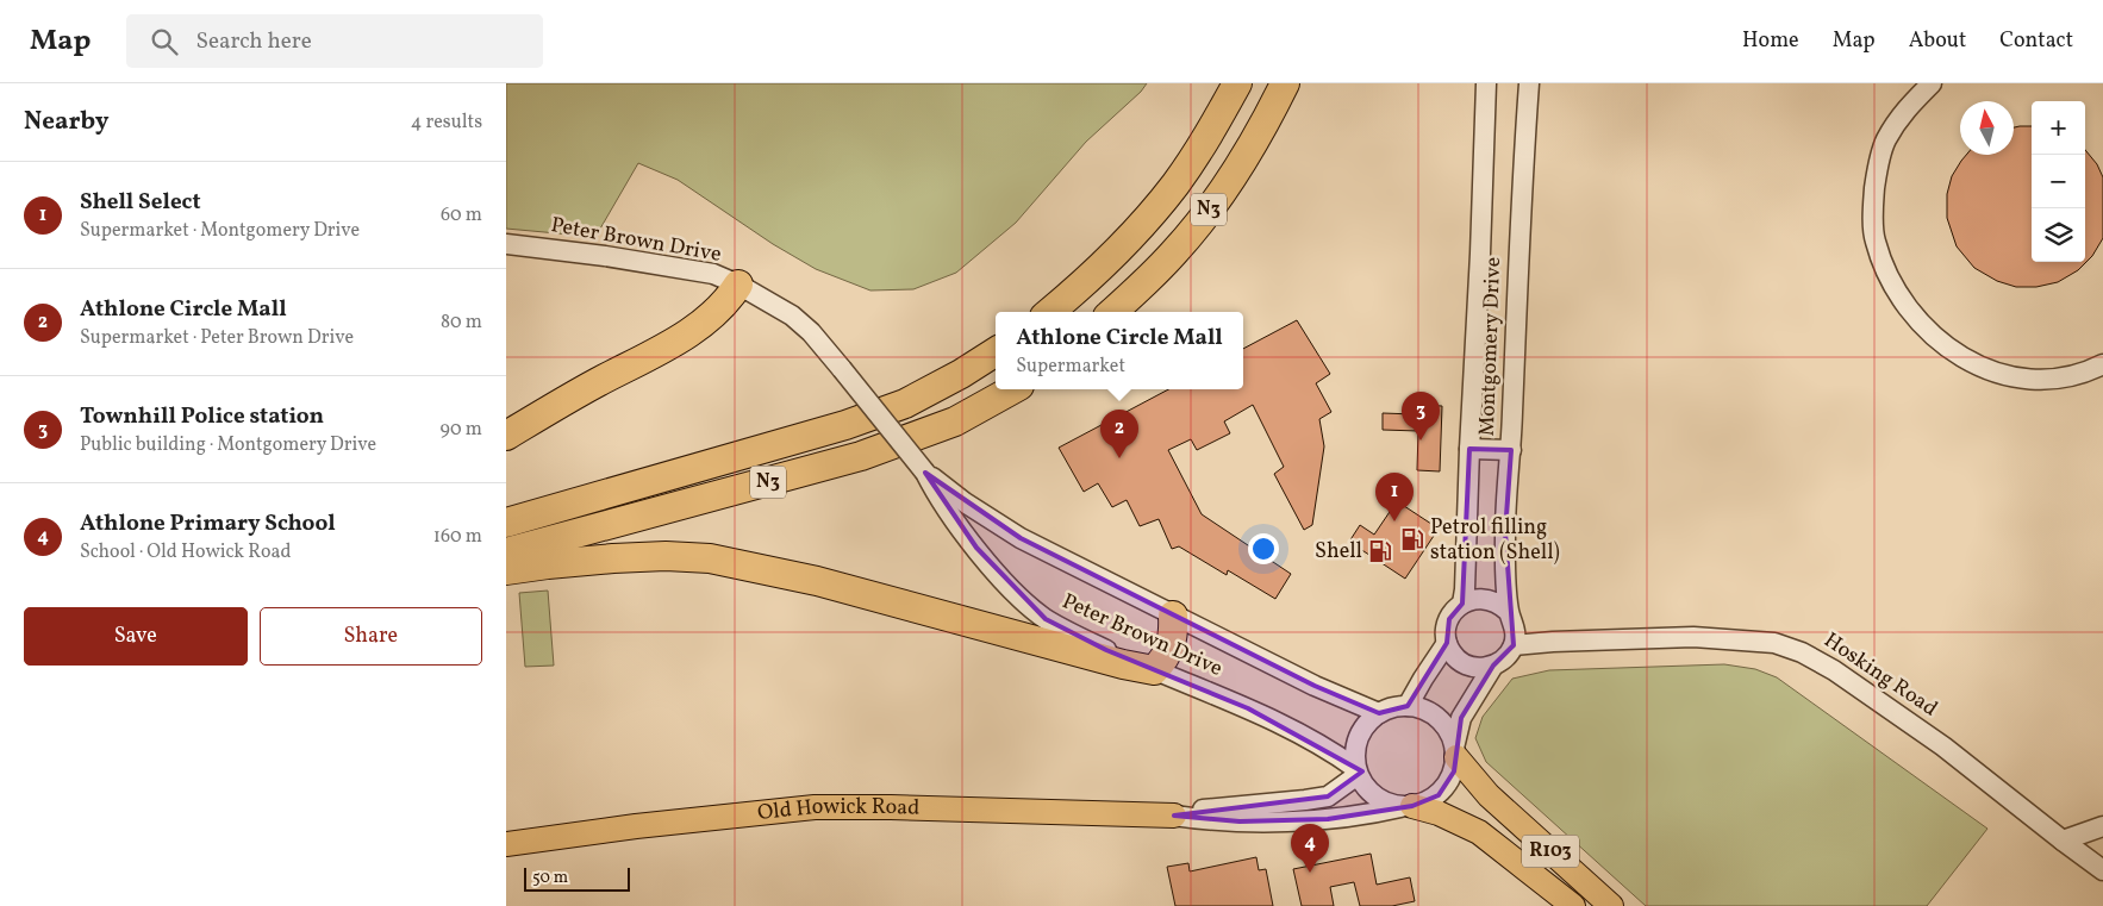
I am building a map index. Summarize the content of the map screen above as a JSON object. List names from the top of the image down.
{
  "streets": {
    "highway": ["N3"],
    "main road": ["Old Howick Road", "R103"],
    "street": ["Peter Brown Drive", "Montgomery Drive", "Hosking Road"]
  },
  "crossings": [
    ["Peter Brown Drive", "Old Howick Road"],
    ["Peter Brown Drive", "R103"],
    ["Montgomery Drive", "Hosking Road"],
    ["Old Howick Road", "R103"]
  ],
  "places": {
    "fuel station": ["Petrol filling station (Shell)", "Shell"]
  },
  "scale_bar": "50 m",
  "north": "top",
  "page": {
    "header": "Map",
    "search": "Search here",
    "nav": [
      "Home",
      "Map",
      "About",
      "Contact"
    ],
    "heading": ["Nearby", "4 results"],
    "map_buttons": ["+", "−"],
    "list": [
      {
        "mark": "1",
        "name": "Shell Select",
        "note": "Supermarket · Montgomery Drive",
        "value": "60 m"
      },
      {
        "mark": "2",
        "name": "Athlone Circle Mall",
        "note": "Supermarket · Peter Brown Drive",
        "value": "80 m"
      },
      {
        "mark": "3",
        "name": "Townhill Police station",
        "note": "Public building · Montgomery Drive",
        "value": "90 m"
      },
      {
        "mark": "4",
        "name": "Athlone Primary School",
        "note": "School · Old Howick Road",
        "value": "160 m"
      }
    ],
    "popup": ["Athlone Circle Mall", "Supermarket"],
    "pins": [
      "3",
      "2",
      "1",
      "4"
    ],
    "buttons": ["Save", "Share"],
    "scale": "50 m"
  }
}
